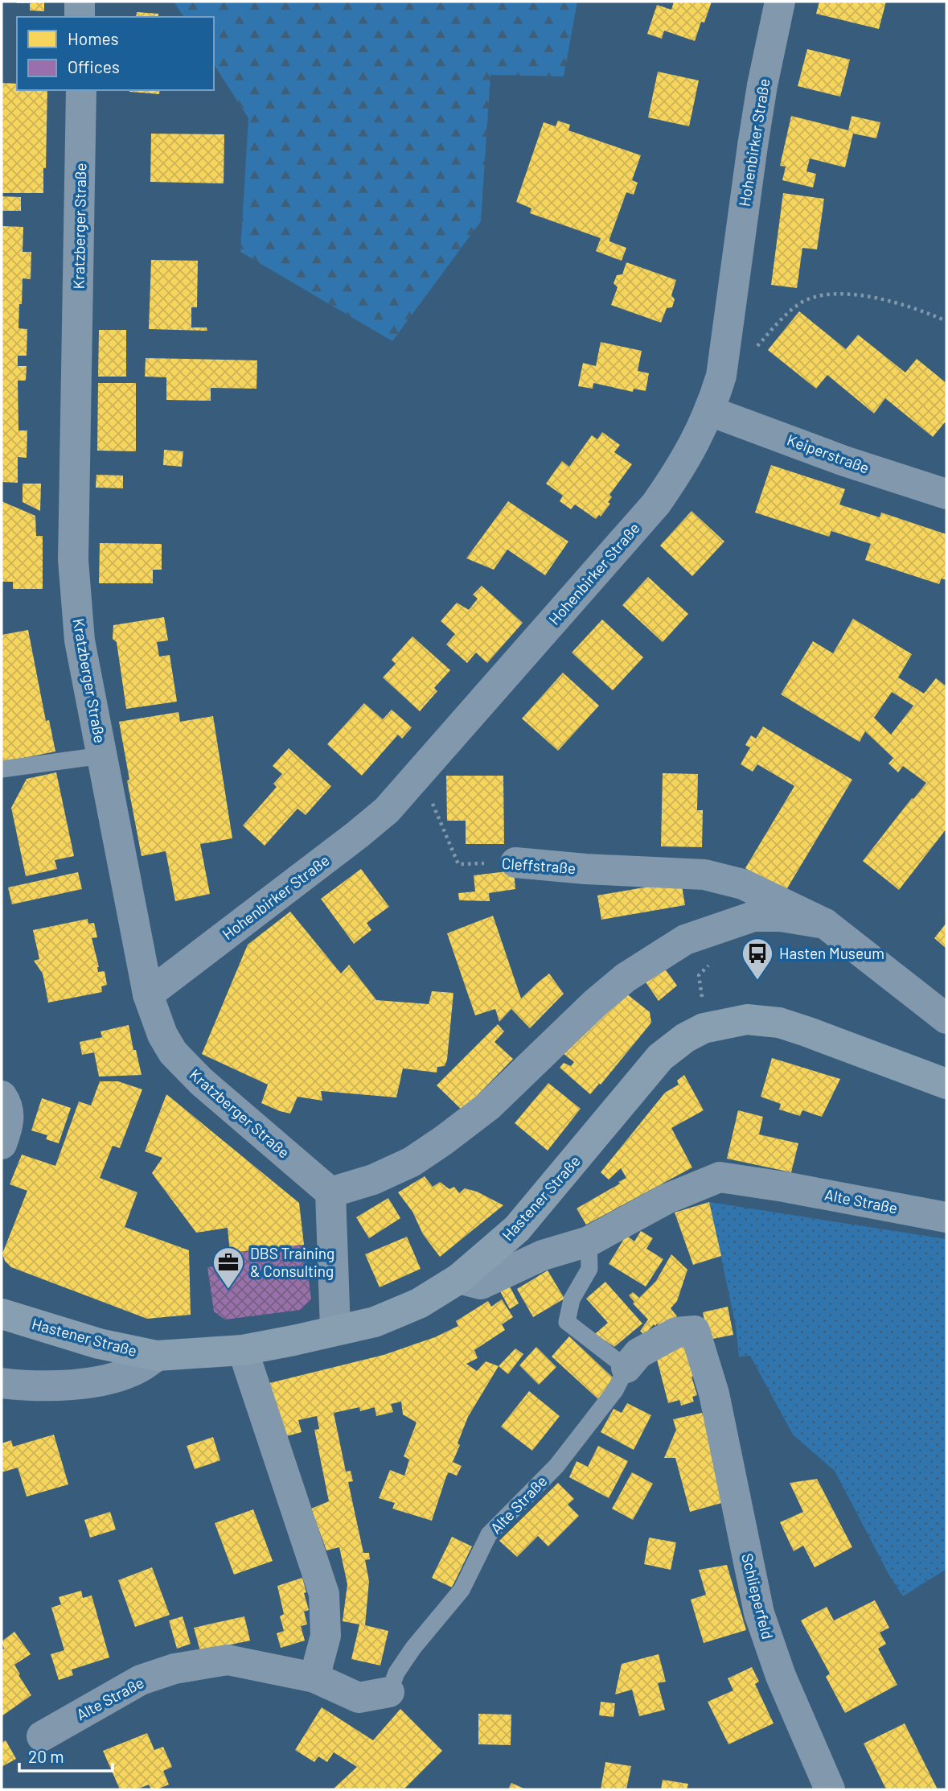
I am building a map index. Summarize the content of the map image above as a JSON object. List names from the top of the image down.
{
  "streets": {
    "main road": ["Hastener Straße"],
    "street": [
      "Hohenbirker Straße",
      "Kratzberger Straße",
      "Keiperstraße",
      "Cleffstraße",
      "Alte Straße",
      "Schlieperfeld"
    ]
  },
  "crossings": [
    ["Hohenbirker Straße", "Kratzberger Straße"],
    ["Hohenbirker Straße", "Keiperstraße"],
    ["Hohenbirker Straße", "Cleffstraße"],
    ["Hastener Straße", "Alte Straße"],
    ["Alte Straße", "Schlieperfeld"]
  ],
  "places": {
    "bus stop": ["Hasten Museum"],
    "office": ["DBS Training & Consulting"]
  },
  "legend": ["Homes", "Offices"],
  "scale_bar": "20 m"
}
